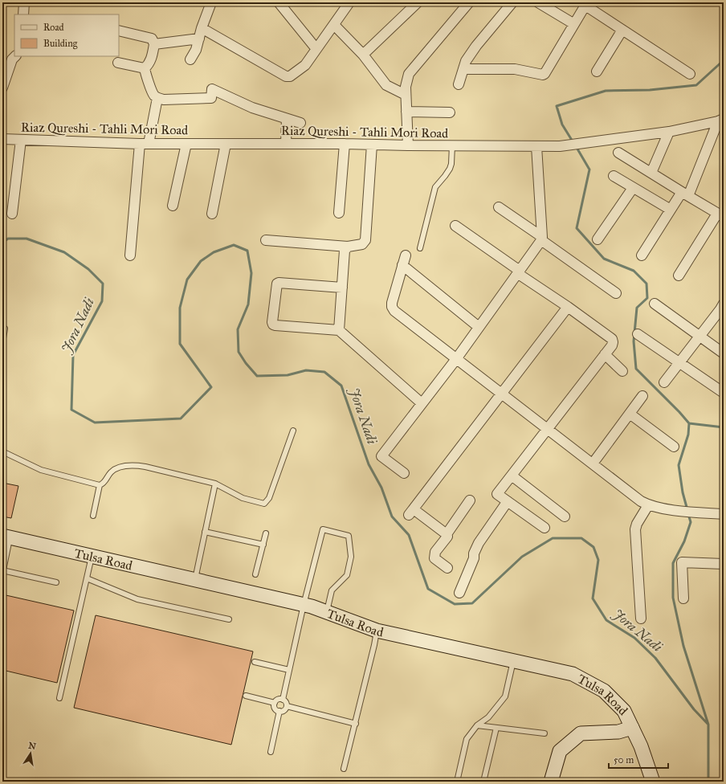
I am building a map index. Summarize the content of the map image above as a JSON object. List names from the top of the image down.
{
  "streets": {
    "street": ["Riaz Qureshi - Tahli Mori Road", "Tulsa Road"]
  },
  "water": ["Jora Nadi"],
  "legend": ["Road", "Building"],
  "scale_bar": "50 m",
  "north": "top"
}
